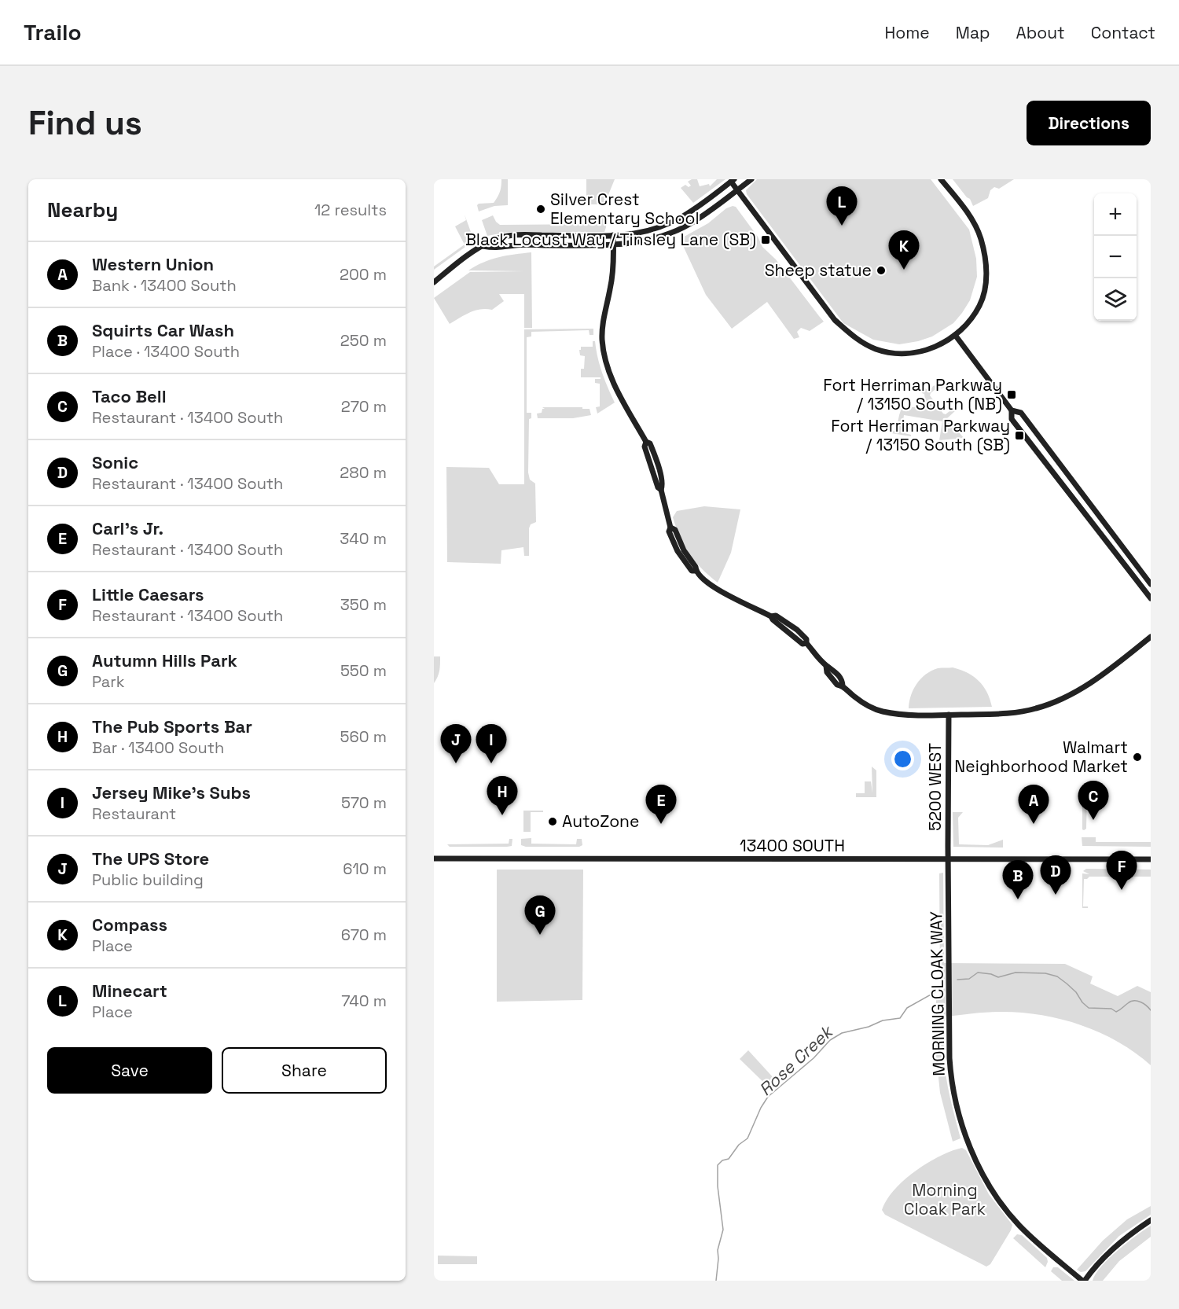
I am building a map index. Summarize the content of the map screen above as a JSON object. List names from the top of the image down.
{
  "streets": {
    "street": ["5200 WEST", "13400 SOUTH", "MORNING CLOAK WAY"]
  },
  "crossings": [
    ["5200 WEST", "13400 SOUTH"],
    ["5200 WEST", "MORNING CLOAK WAY"],
    ["13400 SOUTH", "MORNING CLOAK WAY"]
  ],
  "water": ["Rose Creek"],
  "parks": ["Morning Cloak Park"],
  "places": {
    "other": [
      "Silver Crest Elementary School",
      "Sheep statue",
      "Walmart Neighborhood Market",
      "AutoZone"
    ],
    "transit": ["Black Locust Way / Tinsley Lane (SB)", "Fort Herriman Parkway / 13150 South (NB)", "Fort Herriman Parkway / 13150 South (SB)"]
  },
  "page": {
    "header": "Trailo",
    "nav": [
      "Home",
      "Map",
      "About",
      "Contact"
    ],
    "buttons": [
      "Directions",
      ["Save", "Share"]
    ],
    "title": "Find us",
    "heading": ["Nearby", "12 results"],
    "pins": [
      "L",
      "K",
      "I",
      "J",
      "H",
      "C",
      "A",
      "E",
      "F",
      "D",
      "B",
      "G"
    ],
    "map_buttons": ["+", "−"],
    "list": [
      {
        "mark": "A",
        "name": "Western Union",
        "note": "Bank · 13400 South",
        "value": "200 m"
      },
      {
        "mark": "B",
        "name": "Squirts Car Wash",
        "note": "Place · 13400 South",
        "value": "250 m"
      },
      {
        "mark": "C",
        "name": "Taco Bell",
        "note": "Restaurant · 13400 South",
        "value": "270 m"
      },
      {
        "mark": "D",
        "name": "Sonic",
        "note": "Restaurant · 13400 South",
        "value": "280 m"
      },
      {
        "mark": "E",
        "name": "Carl's Jr.",
        "note": "Restaurant · 13400 South",
        "value": "340 m"
      },
      {
        "mark": "F",
        "name": "Little Caesars",
        "note": "Restaurant · 13400 South",
        "value": "350 m"
      },
      {
        "mark": "G",
        "name": "Autumn Hills Park",
        "note": "Park",
        "value": "550 m"
      },
      {
        "mark": "H",
        "name": "The Pub Sports Bar",
        "note": "Bar · 13400 South",
        "value": "560 m"
      },
      {
        "mark": "I",
        "name": "Jersey Mike's Subs",
        "note": "Restaurant",
        "value": "570 m"
      },
      {
        "mark": "J",
        "name": "The UPS Store",
        "note": "Public building",
        "value": "610 m"
      },
      {
        "mark": "K",
        "name": "Compass",
        "note": "Place",
        "value": "670 m"
      },
      {
        "mark": "L",
        "name": "Minecart",
        "note": "Place",
        "value": "740 m"
      }
    ]
  }
}
